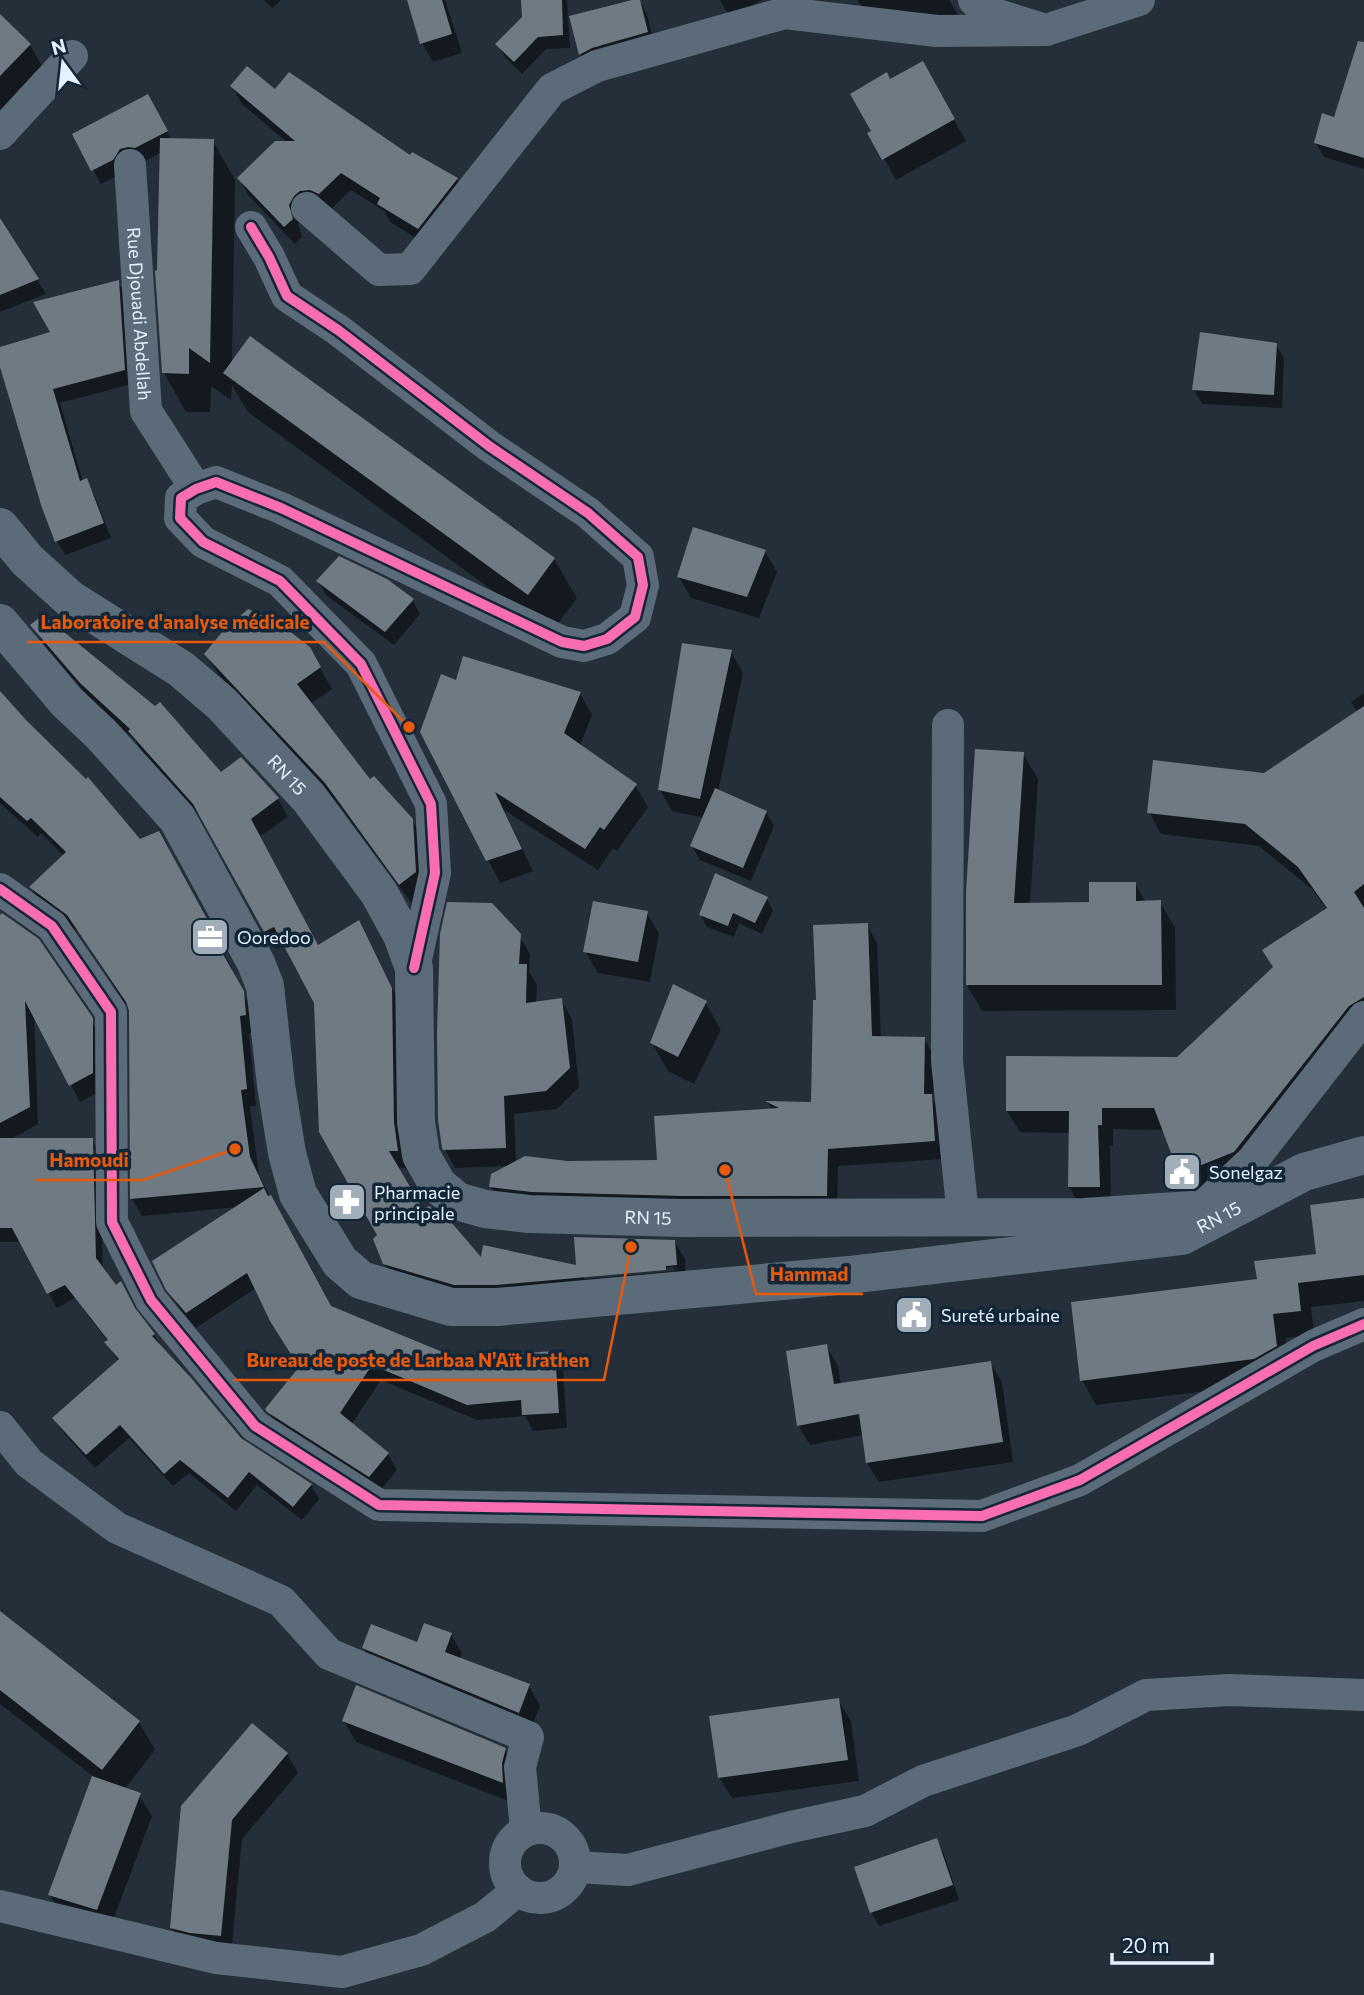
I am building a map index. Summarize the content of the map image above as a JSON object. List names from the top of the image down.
{
  "streets": {
    "main road": ["RN 15"],
    "street": ["Rue Djouadi Abdellah"]
  },
  "places": {
    "other": [
      "Laboratoire d'analyse médicale",
      "Hamoudi",
      "Hammad",
      "Bureau de poste de Larbaa N'Aït Irathen"
    ],
    "office": ["Ooredoo"],
    "public building": ["Sonelgaz", "Sureté urbaine"],
    "pharmacy": ["Pharmacie principale"]
  },
  "scale_bar": "20 m",
  "north": "top"
}
